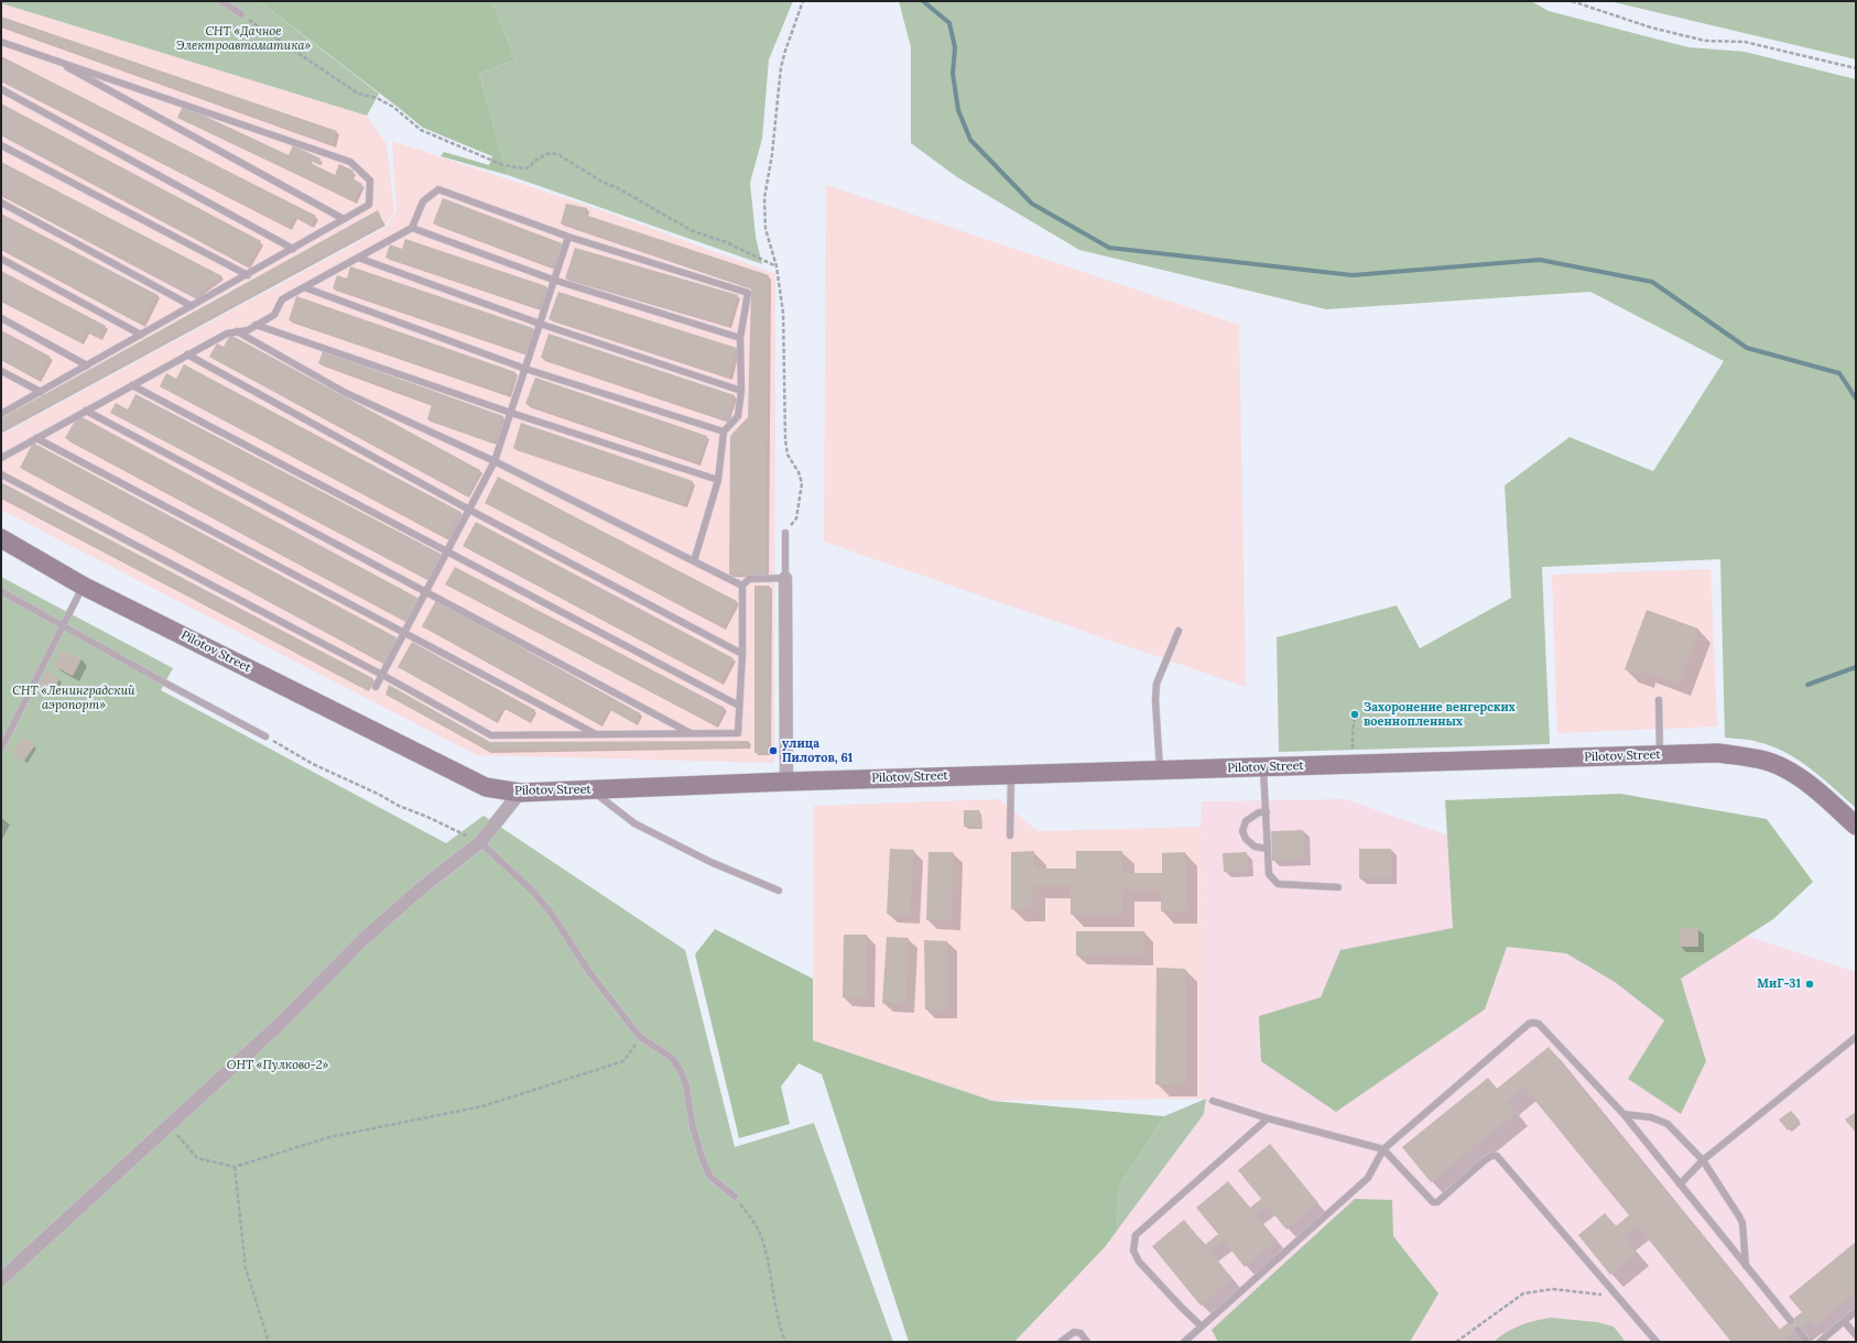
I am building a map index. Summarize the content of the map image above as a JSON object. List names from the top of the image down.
{
  "streets": {
    "street": ["Pilotov Street"]
  },
  "parks": ["СНТ «Дачное Электроавтоматика»", "СНТ «Ленинградский аэропорт»", "ОНТ «Пулково-2»"],
  "places": ["Захоронение венгерских военнопленных", "улица Пилотов, 61", "МиГ-31"]
}
